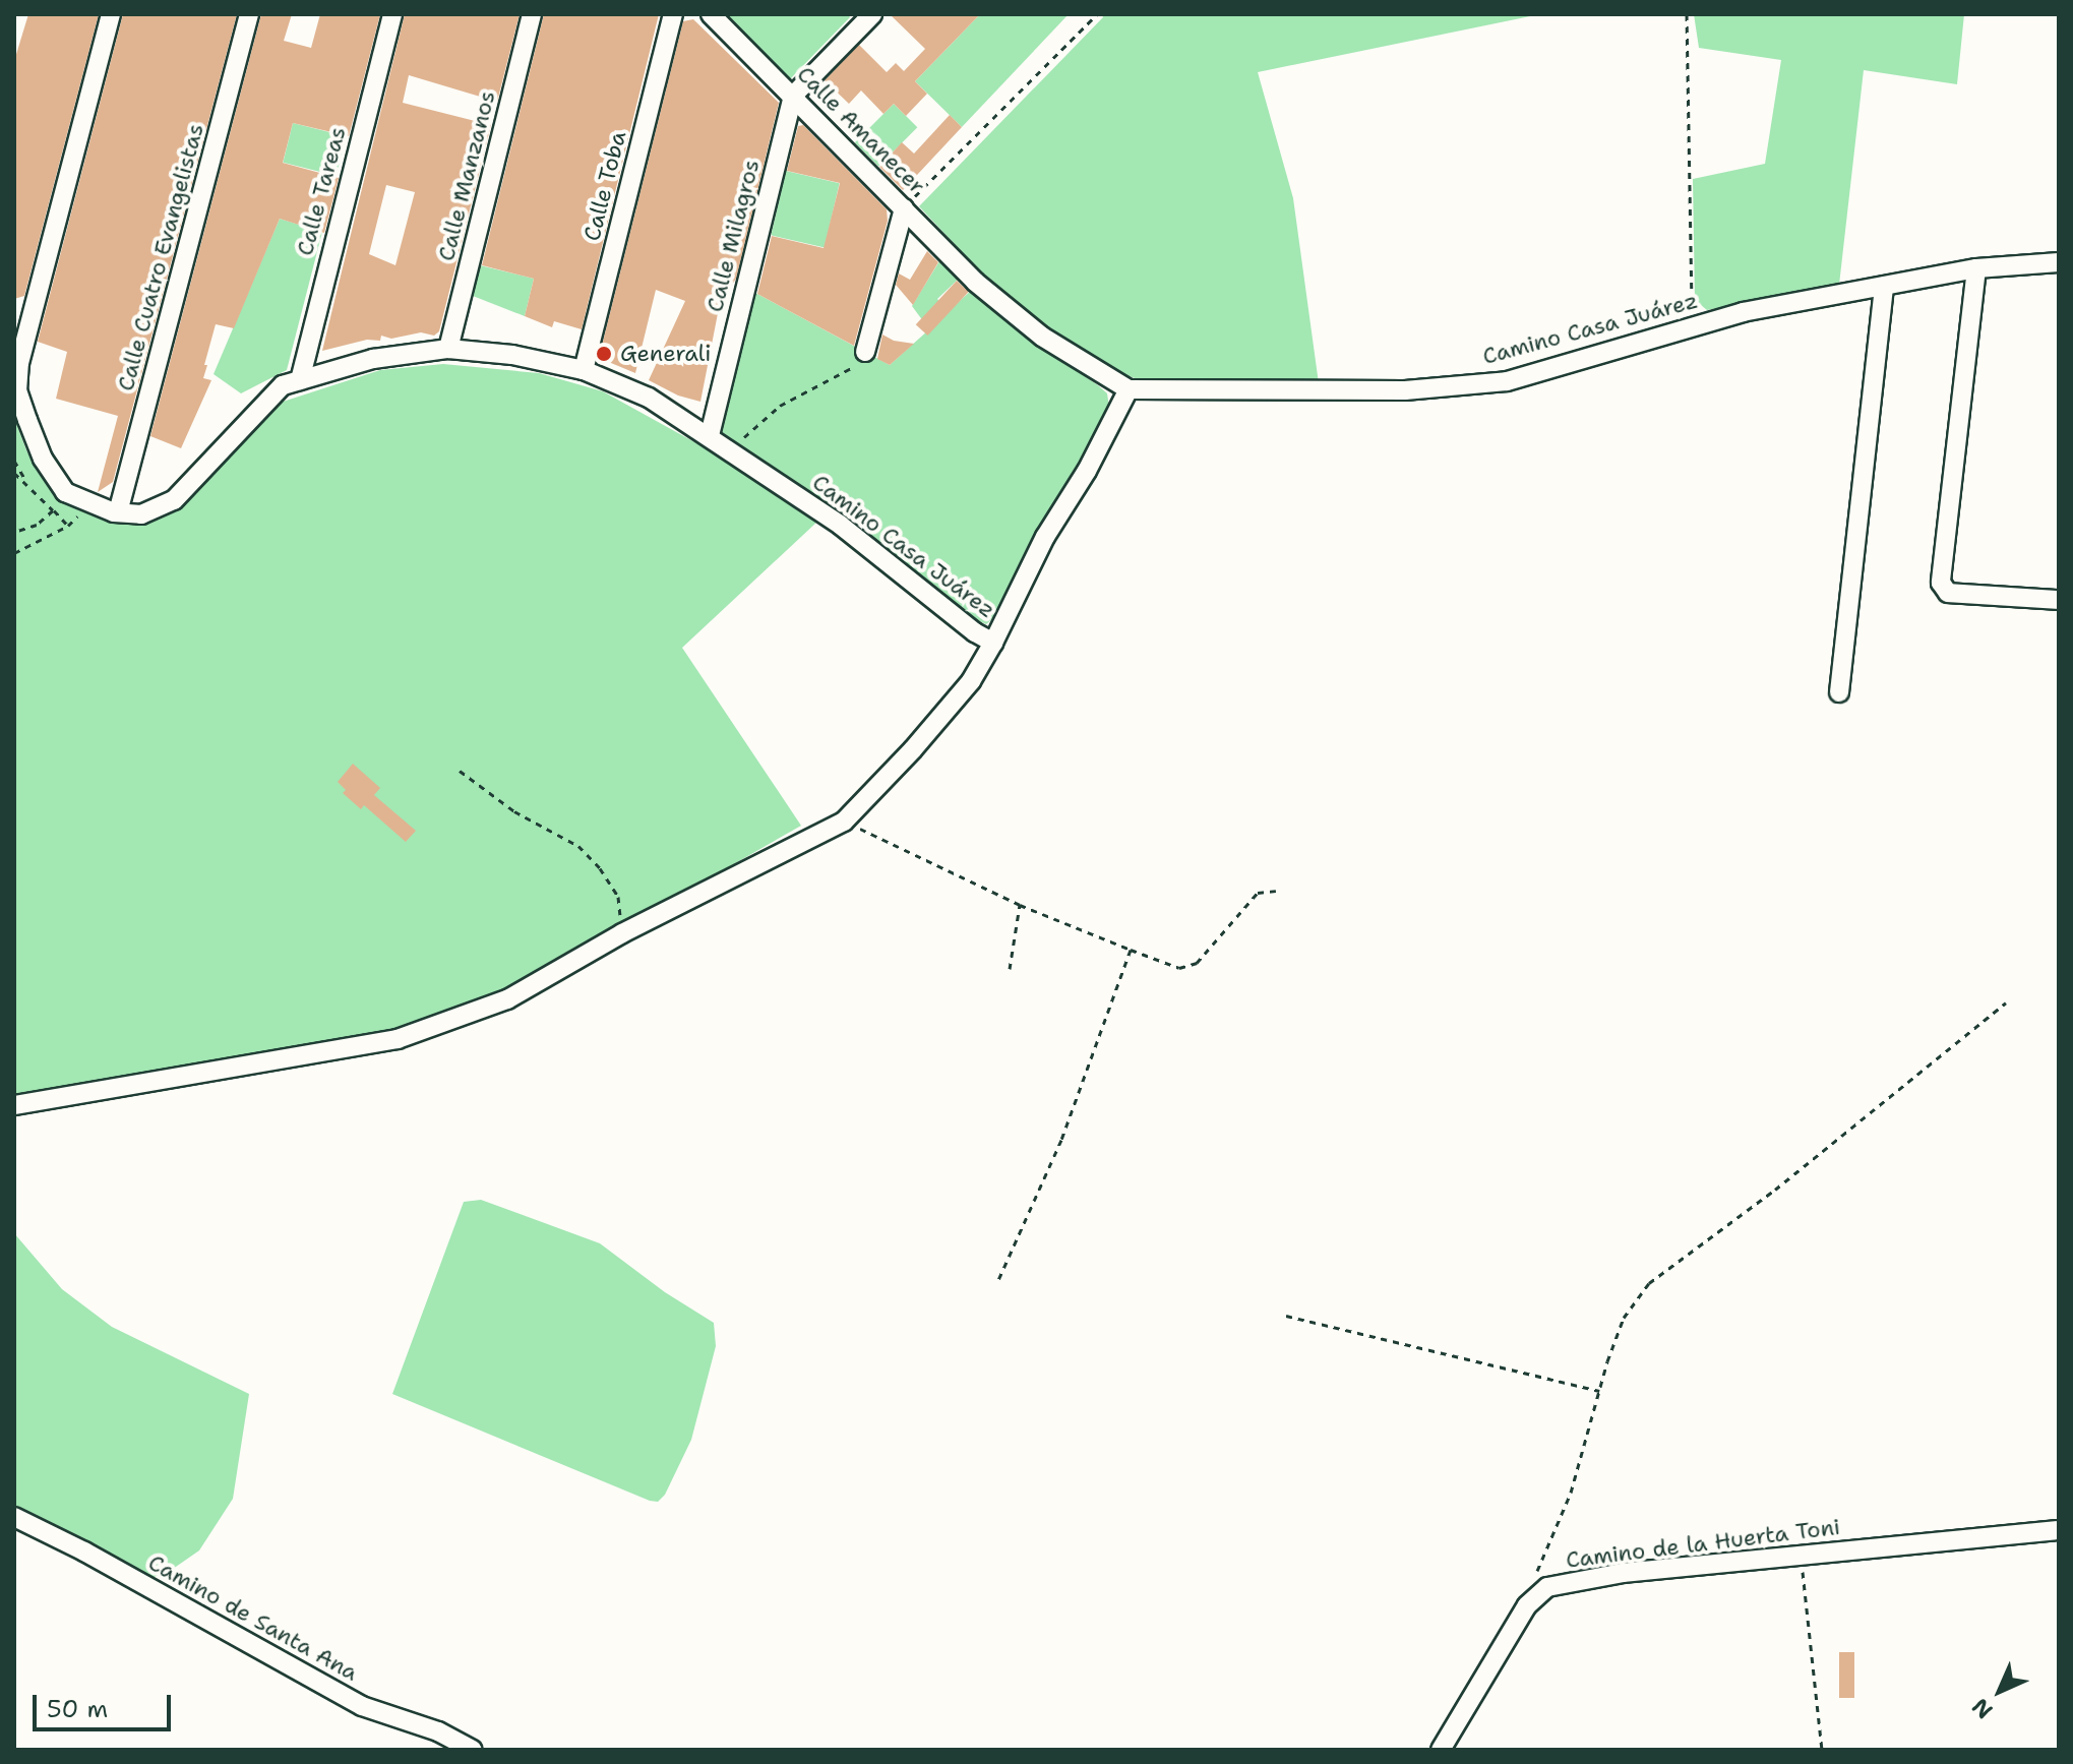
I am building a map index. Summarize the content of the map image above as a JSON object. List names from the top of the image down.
{
  "streets": {
    "street": [
      "Calle Amanecer",
      "Calle Manzanos",
      "Calle Toba",
      "Calle Tareas",
      "Calle Milagros",
      "Calle Cuatro Evangelistas",
      "Camino Casa Juárez",
      "Camino de la Huerta Toni",
      "Camino de Santa Ana"
    ]
  },
  "crossings": [
    ["Calle Amanecer", "Calle Milagros"],
    ["Calle Amanecer", "Camino Casa Juárez"],
    ["Calle Manzanos", "Camino Casa Juárez"],
    ["Calle Toba", "Camino Casa Juárez"],
    ["Calle Tareas", "Camino Casa Juárez"],
    ["Calle Milagros", "Camino Casa Juárez"]
  ],
  "places": ["Generali"],
  "scale_bar": "50 m",
  "north": "bottom left"
}
